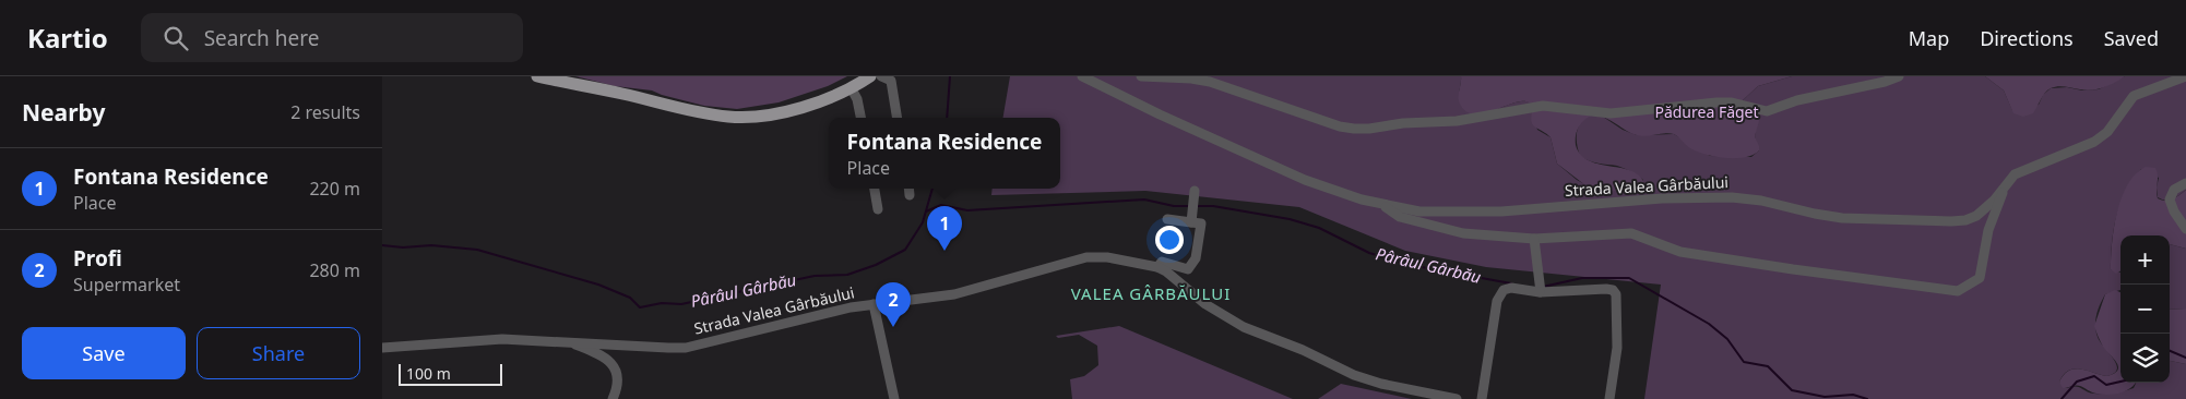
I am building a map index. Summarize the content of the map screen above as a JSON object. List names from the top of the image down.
{
  "streets": {
    "street": ["Strada Valea Gârbăului"]
  },
  "districts": ["VALEA GÂRBĂULUI"],
  "water": ["Pârâul Gârbău"],
  "parks": ["Pădurea Făget"],
  "scale_bar": "100 m",
  "page": {
    "header": "Kartio",
    "search": "Search here",
    "nav": ["Map", "Directions", "Saved"],
    "heading": ["Nearby", "2 results"],
    "popup": ["Fontana Residence", "Place"],
    "list": [
      {
        "mark": "1",
        "name": "Fontana Residence",
        "note": "Place",
        "value": "220 m"
      },
      {
        "mark": "2",
        "name": "Profi",
        "note": "Supermarket",
        "value": "280 m"
      }
    ],
    "pins": ["1", "2"],
    "map_buttons": ["+", "−"],
    "buttons": ["Save", "Share"],
    "scale": "100 m"
  }
}
